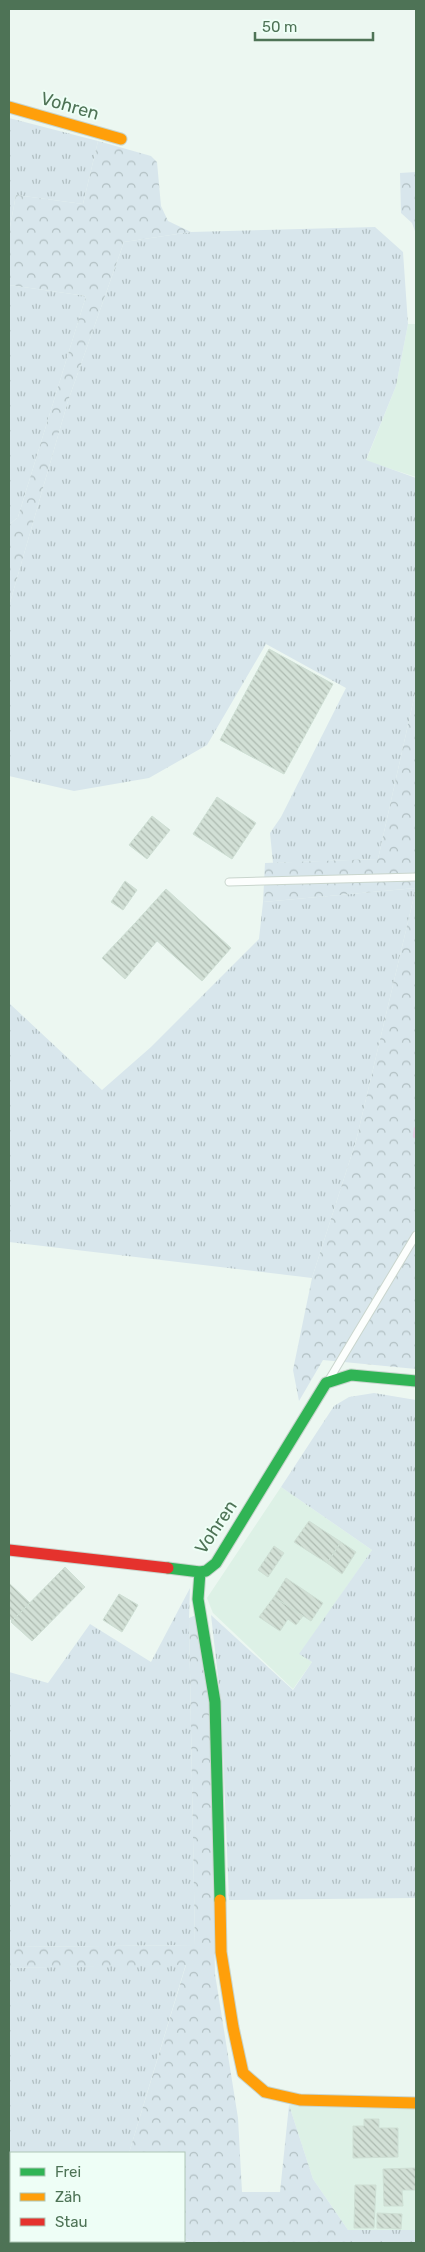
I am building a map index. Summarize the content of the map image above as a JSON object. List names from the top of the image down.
{
  "streets": {
    "street": ["Vohren"]
  },
  "legend": ["Frei", "Zäh", "Stau"],
  "scale_bar": "50 m"
}
